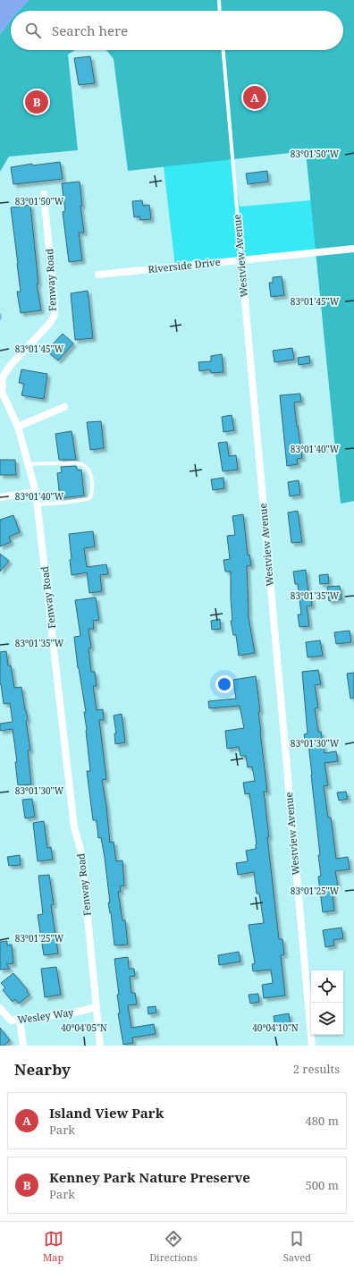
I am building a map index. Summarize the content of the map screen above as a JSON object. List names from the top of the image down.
{
  "streets": {
    "street": [
      "Westview Avenue",
      "Riverside Drive",
      "Fenway Road",
      "Wesley Way"
    ]
  },
  "crossings": [
    ["Westview Avenue", "Riverside Drive"],
    ["Fenway Road", "Wesley Way"]
  ],
  "page": {
    "search": "Search here",
    "pins": ["A", "B"],
    "heading": ["Nearby", "2 results"],
    "list": [
      {
        "mark": "A",
        "name": "Island View Park",
        "note": "Park",
        "value": "480 m"
      },
      {
        "mark": "B",
        "name": "Kenney Park Nature Preserve",
        "note": "Park",
        "value": "500 m"
      }
    ],
    "nav": ["Map", "Directions", "Saved"]
  },
  "coordinates": [
    "83°01'50\"W",
    "83°01'45\"W",
    "83°01'40\"W",
    "83°01'35\"W",
    "83°01'30\"W",
    "83°01'25\"W",
    "40°04'05\"N",
    "40°04'10\"N"
  ]
}
